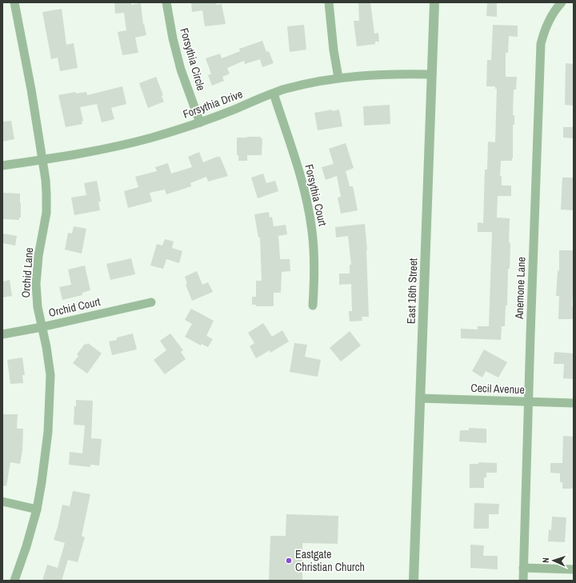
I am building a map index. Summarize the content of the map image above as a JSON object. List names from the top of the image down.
{
  "streets": {
    "street": [
      "Forsythia Circle",
      "Forsythia Drive",
      "Forsythia Court",
      "Orchid Lane",
      "Anemone Lane",
      "East 16th Street",
      "Orchid Court",
      "Cecil Avenue"
    ]
  },
  "crossings": [
    ["Forsythia Circle", "Forsythia Drive"],
    ["Forsythia Drive", "Forsythia Court"],
    ["Forsythia Drive", "Orchid Lane"],
    ["Forsythia Drive", "East 16th Street"],
    ["Orchid Lane", "Orchid Court"],
    ["Anemone Lane", "Cecil Avenue"],
    ["East 16th Street", "Cecil Avenue"]
  ],
  "places": ["Eastgate Christian Church"],
  "north": "left"
}
